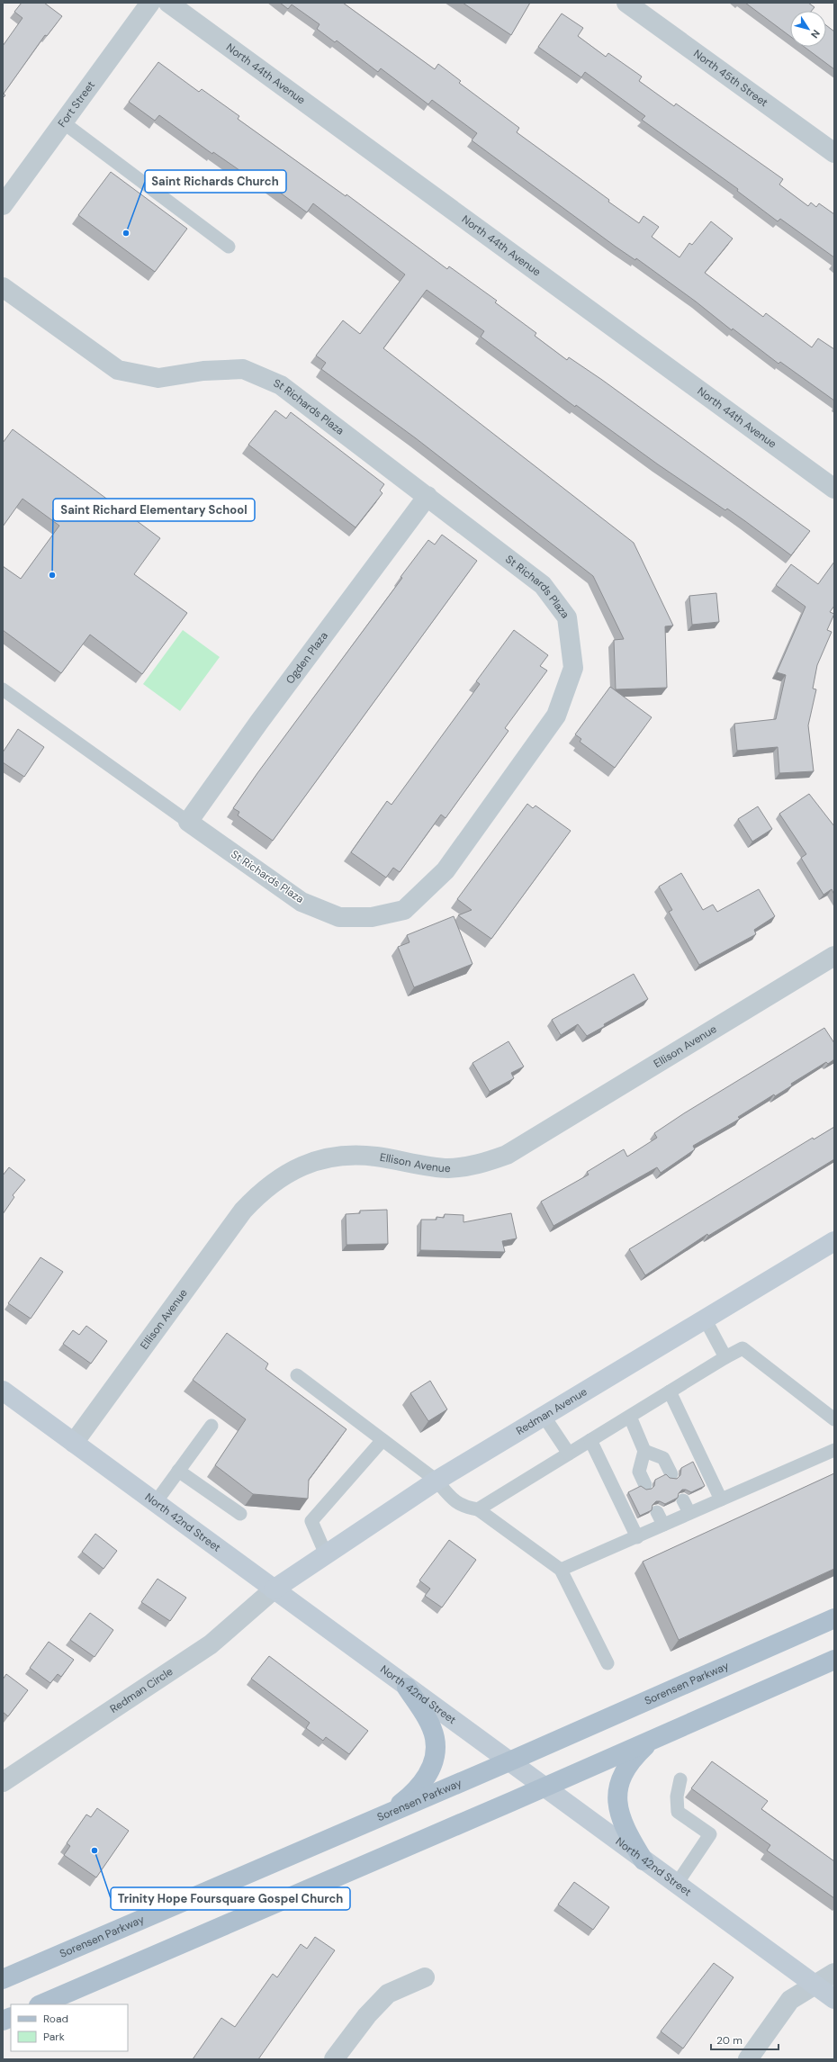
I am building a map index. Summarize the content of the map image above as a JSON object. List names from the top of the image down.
{
  "streets": {
    "main road": ["Sorensen Parkway"],
    "street": [
      "North 44th Avenue",
      "North 45th Street",
      "Fort Street",
      "St Richards Plaza",
      "Ogden Plaza",
      "Ellison Avenue",
      "Redman Avenue",
      "North 42nd Street",
      "Redman Circle"
    ]
  },
  "crossings": [
    ["St Richards Plaza", "Ogden Plaza"],
    ["Ellison Avenue", "North 42nd Street"],
    ["Redman Avenue", "North 42nd Street"],
    ["Redman Avenue", "Redman Circle"],
    ["North 42nd Street", "Sorensen Parkway"],
    ["North 42nd Street", "Redman Circle"]
  ],
  "places": ["Saint Richards Church", "Saint Richard Elementary School", "Trinity Hope Foursquare Gospel Church"],
  "legend": ["Road", "Park"],
  "scale_bar": "20 m",
  "north": "bottom right"
}
